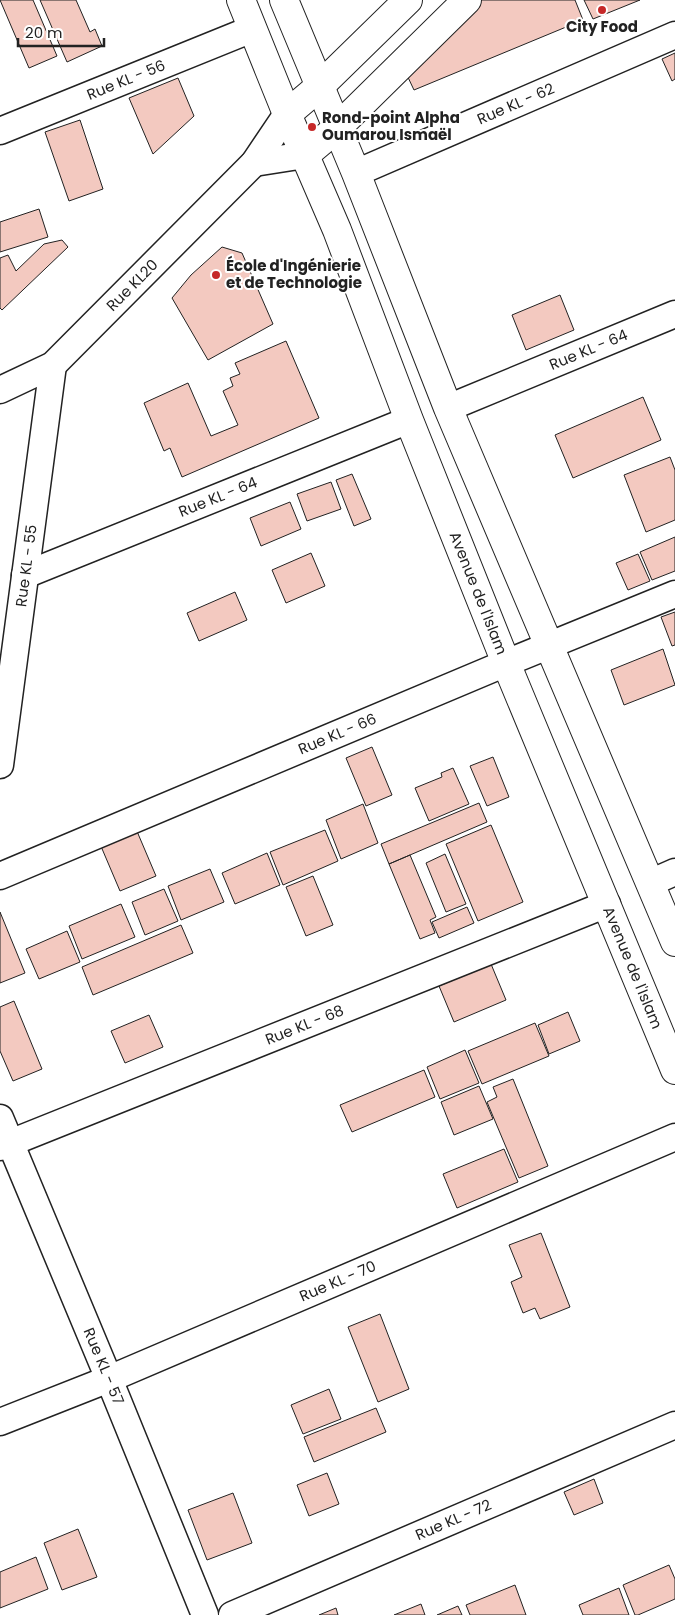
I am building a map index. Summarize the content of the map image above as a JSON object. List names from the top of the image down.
{
  "streets": {
    "main road": ["Avenue de l'Islam"],
    "street": [
      "Rue KL - 56",
      "Rue KL - 62",
      "Rue KL20",
      "Rue KL - 64",
      "Rue KL - 55",
      "Rue KL - 66",
      "Rue KL - 68",
      "Rue KL - 70",
      "Rue KL - 57",
      "Rue KL - 72"
    ]
  },
  "crossings": [
    ["Rue KL - 56", "Avenue de l'Islam"],
    ["Rue KL20", "Rue KL - 55"],
    ["Rue KL20", "Avenue de l'Islam"],
    ["Rue KL - 64", "Rue KL - 55"],
    ["Rue KL - 64", "Avenue de l'Islam"],
    ["Avenue de l'Islam", "Rue KL - 66"],
    ["Avenue de l'Islam", "Rue KL - 68"],
    ["Rue KL - 68", "Rue KL - 57"],
    ["Rue KL - 70", "Rue KL - 57"]
  ],
  "places": ["City Food", "Rond-point Alpha Oumarou Ismaël", "École d'Ingénierie et de Technologie"],
  "scale_bar": "20 m"
}
